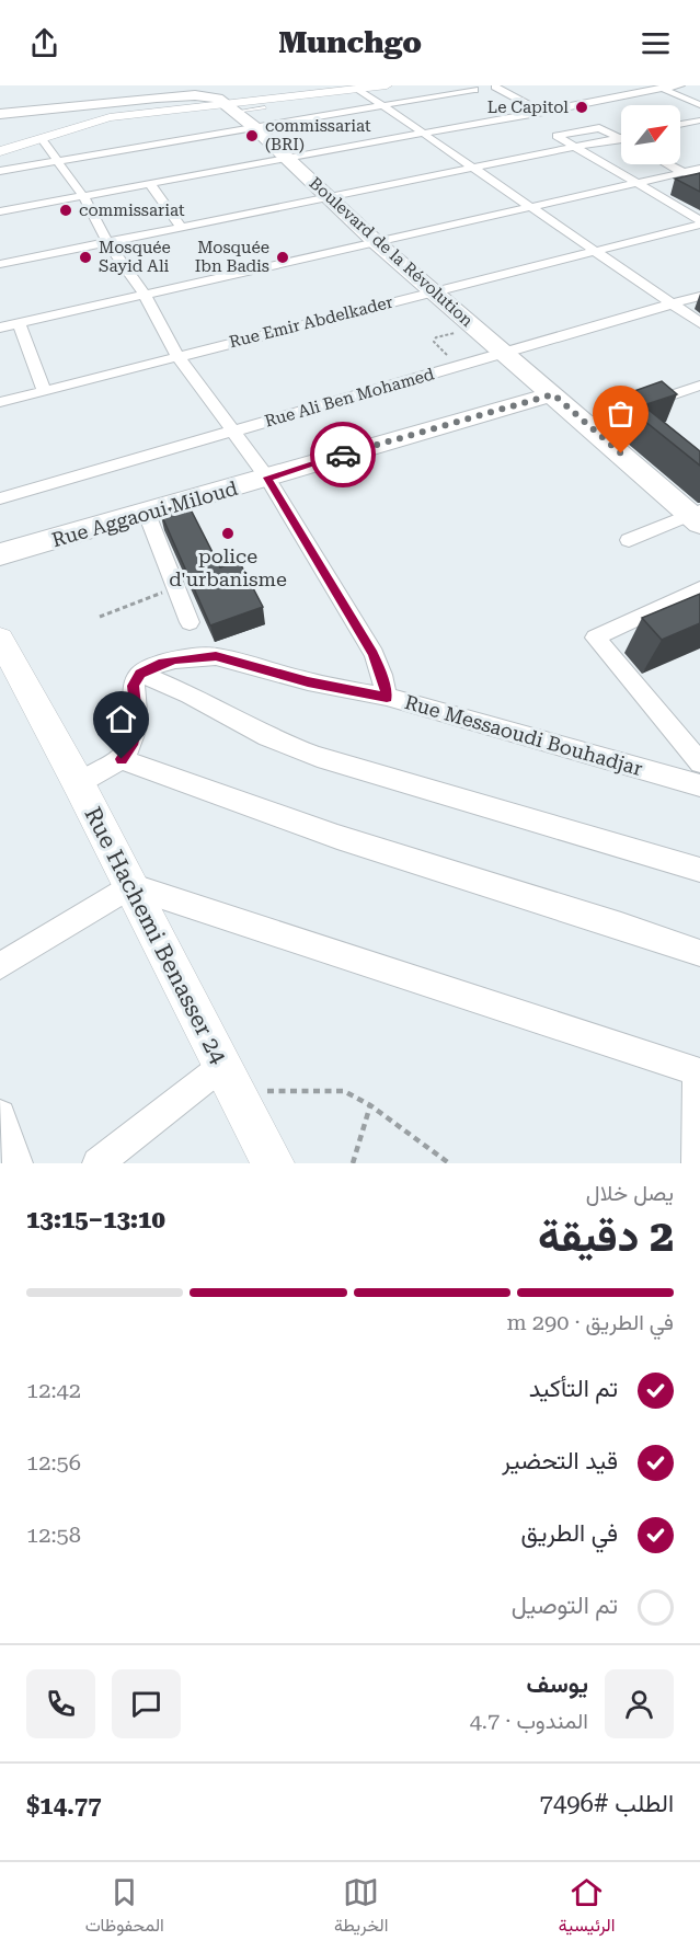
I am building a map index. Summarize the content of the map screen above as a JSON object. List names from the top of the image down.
{
  "streets": {
    "main road": ["Boulevard de la Révolution", "Rue Aggaoui Miloud", "Rue Hachemi Benasser 24"],
    "street": ["Rue Emir Abdelkader", "Rue Ali Ben Mohamed", "Rue Messaoudi Bouhadjar"]
  },
  "crossings": [
    ["Boulevard de la Révolution", "Rue Emir Abdelkader"],
    ["Boulevard de la Révolution", "Rue Ali Ben Mohamed"],
    ["Boulevard de la Révolution", "Rue Aggaoui Miloud"]
  ],
  "places": [
    "Le Capitol",
    "commissariat (BRI)",
    "commissariat",
    "Mosquée Sayid Ali",
    "Mosquée Ibn Badis",
    "police d'urbanisme"
  ],
  "north": "top right",
  "page": {
    "header": "Munchgo",
    "heading": ["2 دقيقة", "يصل خلال", "13:10–13:15"],
    "panel": [
      "يوسف",
      "المندوب · 4.7",
      "الطلب #7496",
      "$14.77"
    ],
    "bar": "في الطريق · 290 m",
    "list": [
      ["تم التأكيد", "12:42"],
      ["قيد التحضير", "12:56"],
      ["في الطريق", "12:58"],
      "تم التوصيل"
    ],
    "tabs": ["الرئيسية", "الخريطة", "المحفوظات"]
  }
}
